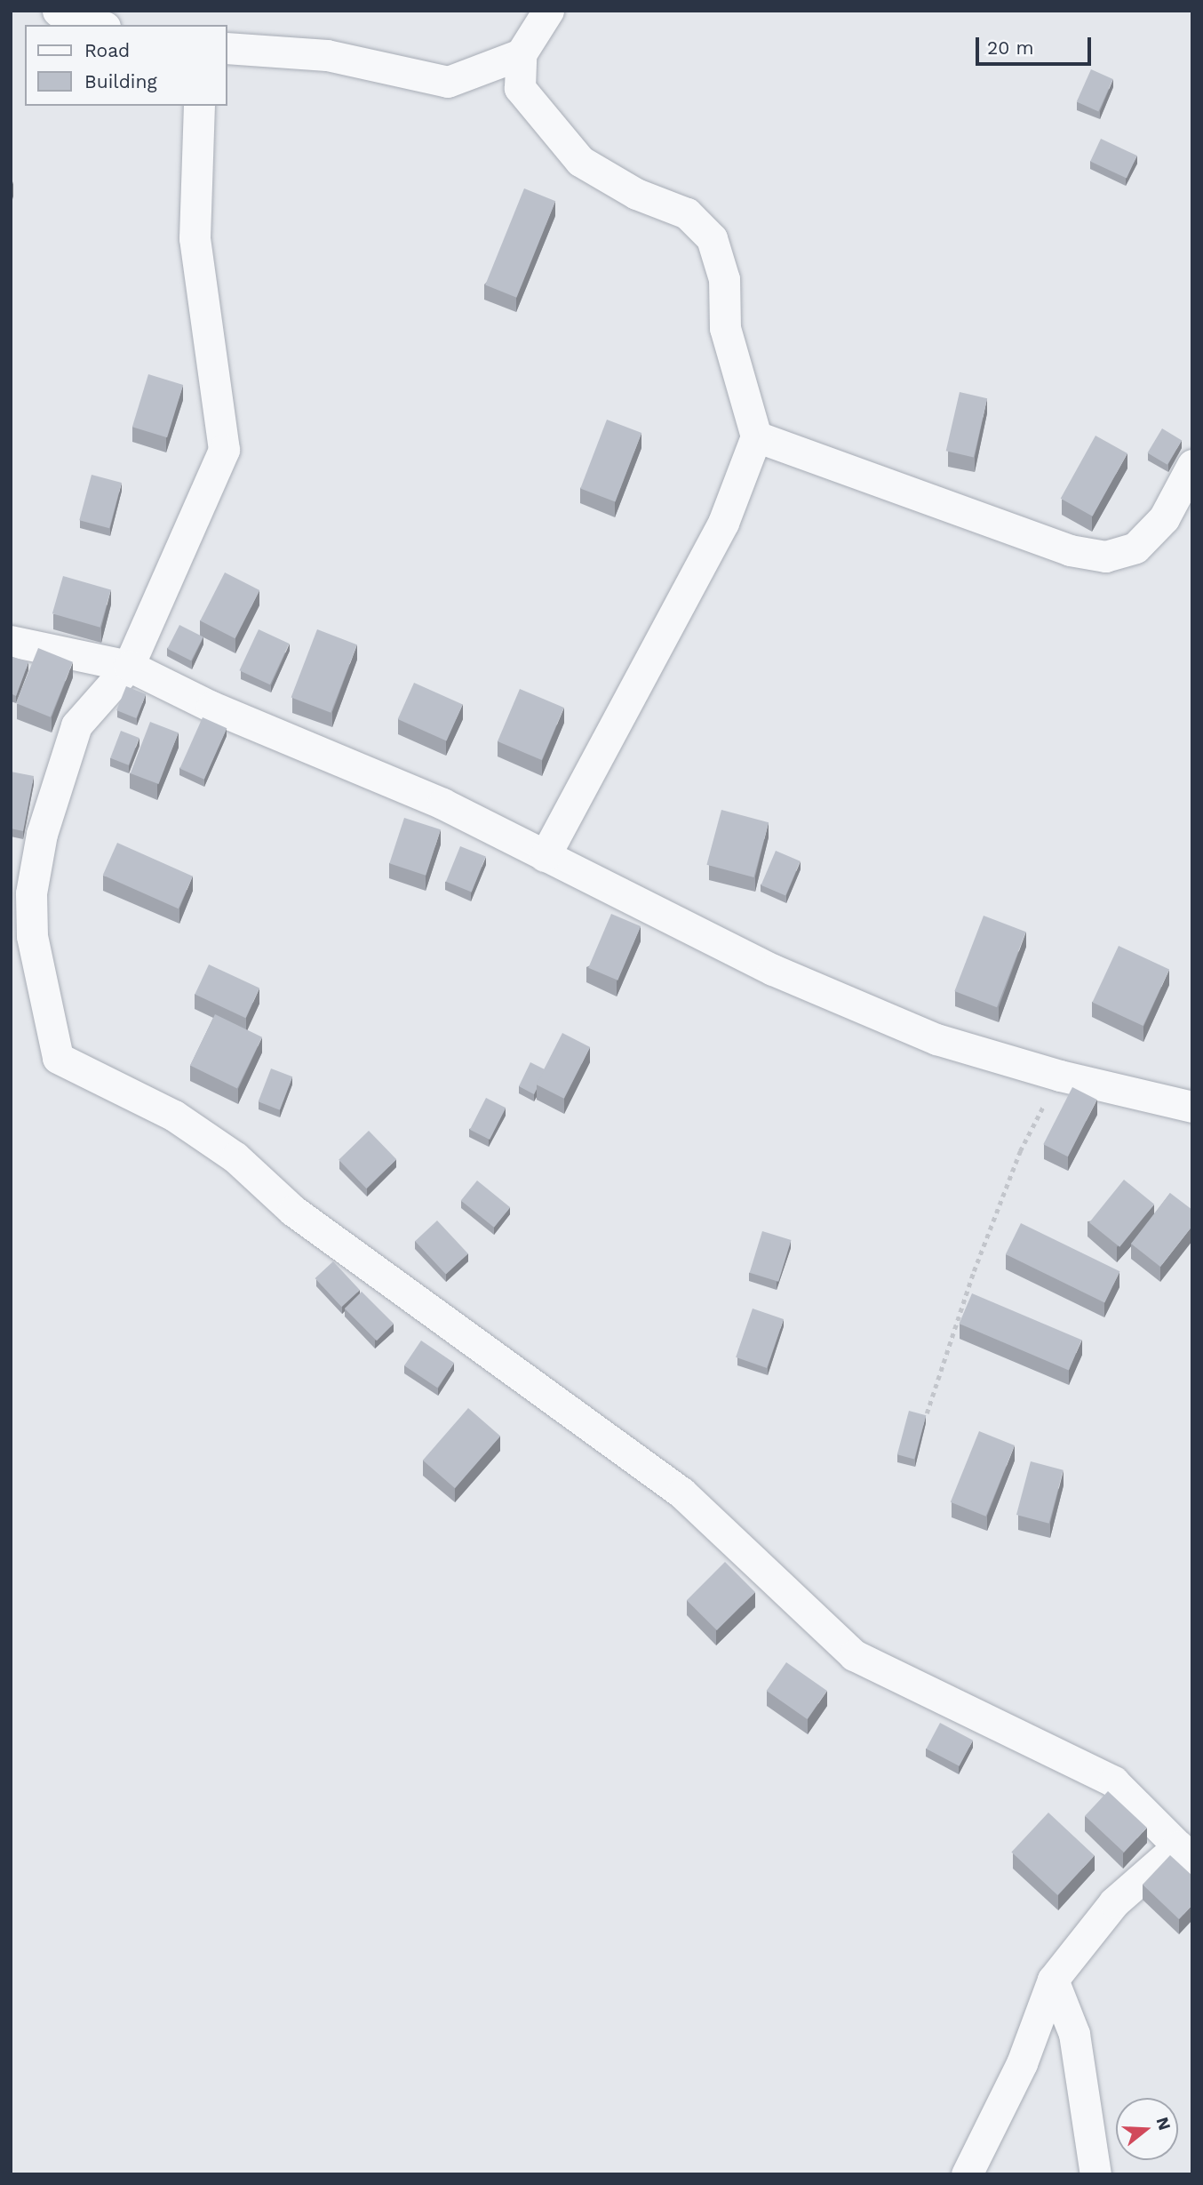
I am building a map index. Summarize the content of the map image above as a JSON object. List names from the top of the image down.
{
  "legend": ["Road", "Building"],
  "scale_bar": "20 m",
  "north": "right"
}
